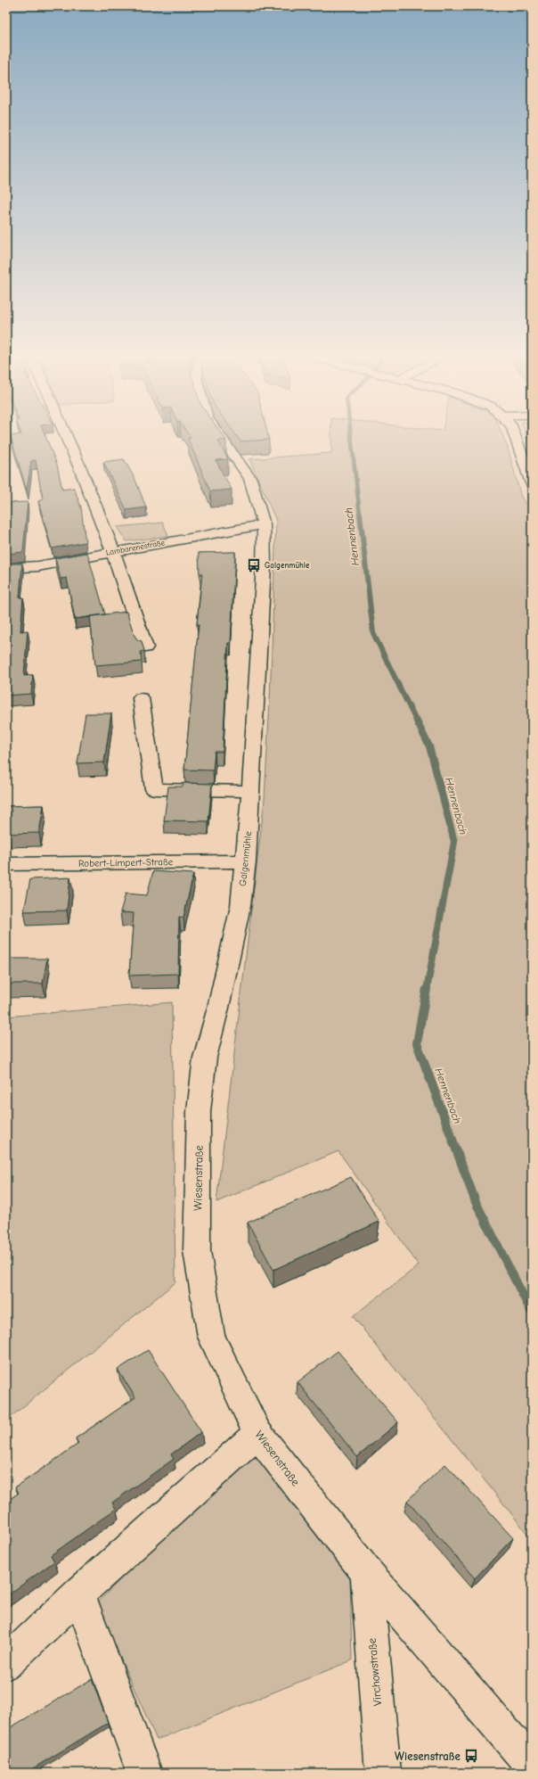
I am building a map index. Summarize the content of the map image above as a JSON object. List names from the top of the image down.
{
  "streets": {
    "street": [
      "Lambarenestraße",
      "Galgenmühle",
      "Robert-Limpert-Straße",
      "Wiesenstraße",
      "Virchowstraße"
    ]
  },
  "crossings": [
    ["Lambarenestraße", "Galgenmühle"],
    ["Galgenmühle", "Robert-Limpert-Straße"],
    ["Galgenmühle", "Wiesenstraße"],
    ["Wiesenstraße", "Virchowstraße"]
  ],
  "water": ["Hennenbach"],
  "places": {
    "bus stop": ["Galgenmühle", "Wiesenstraße"]
  }
}
